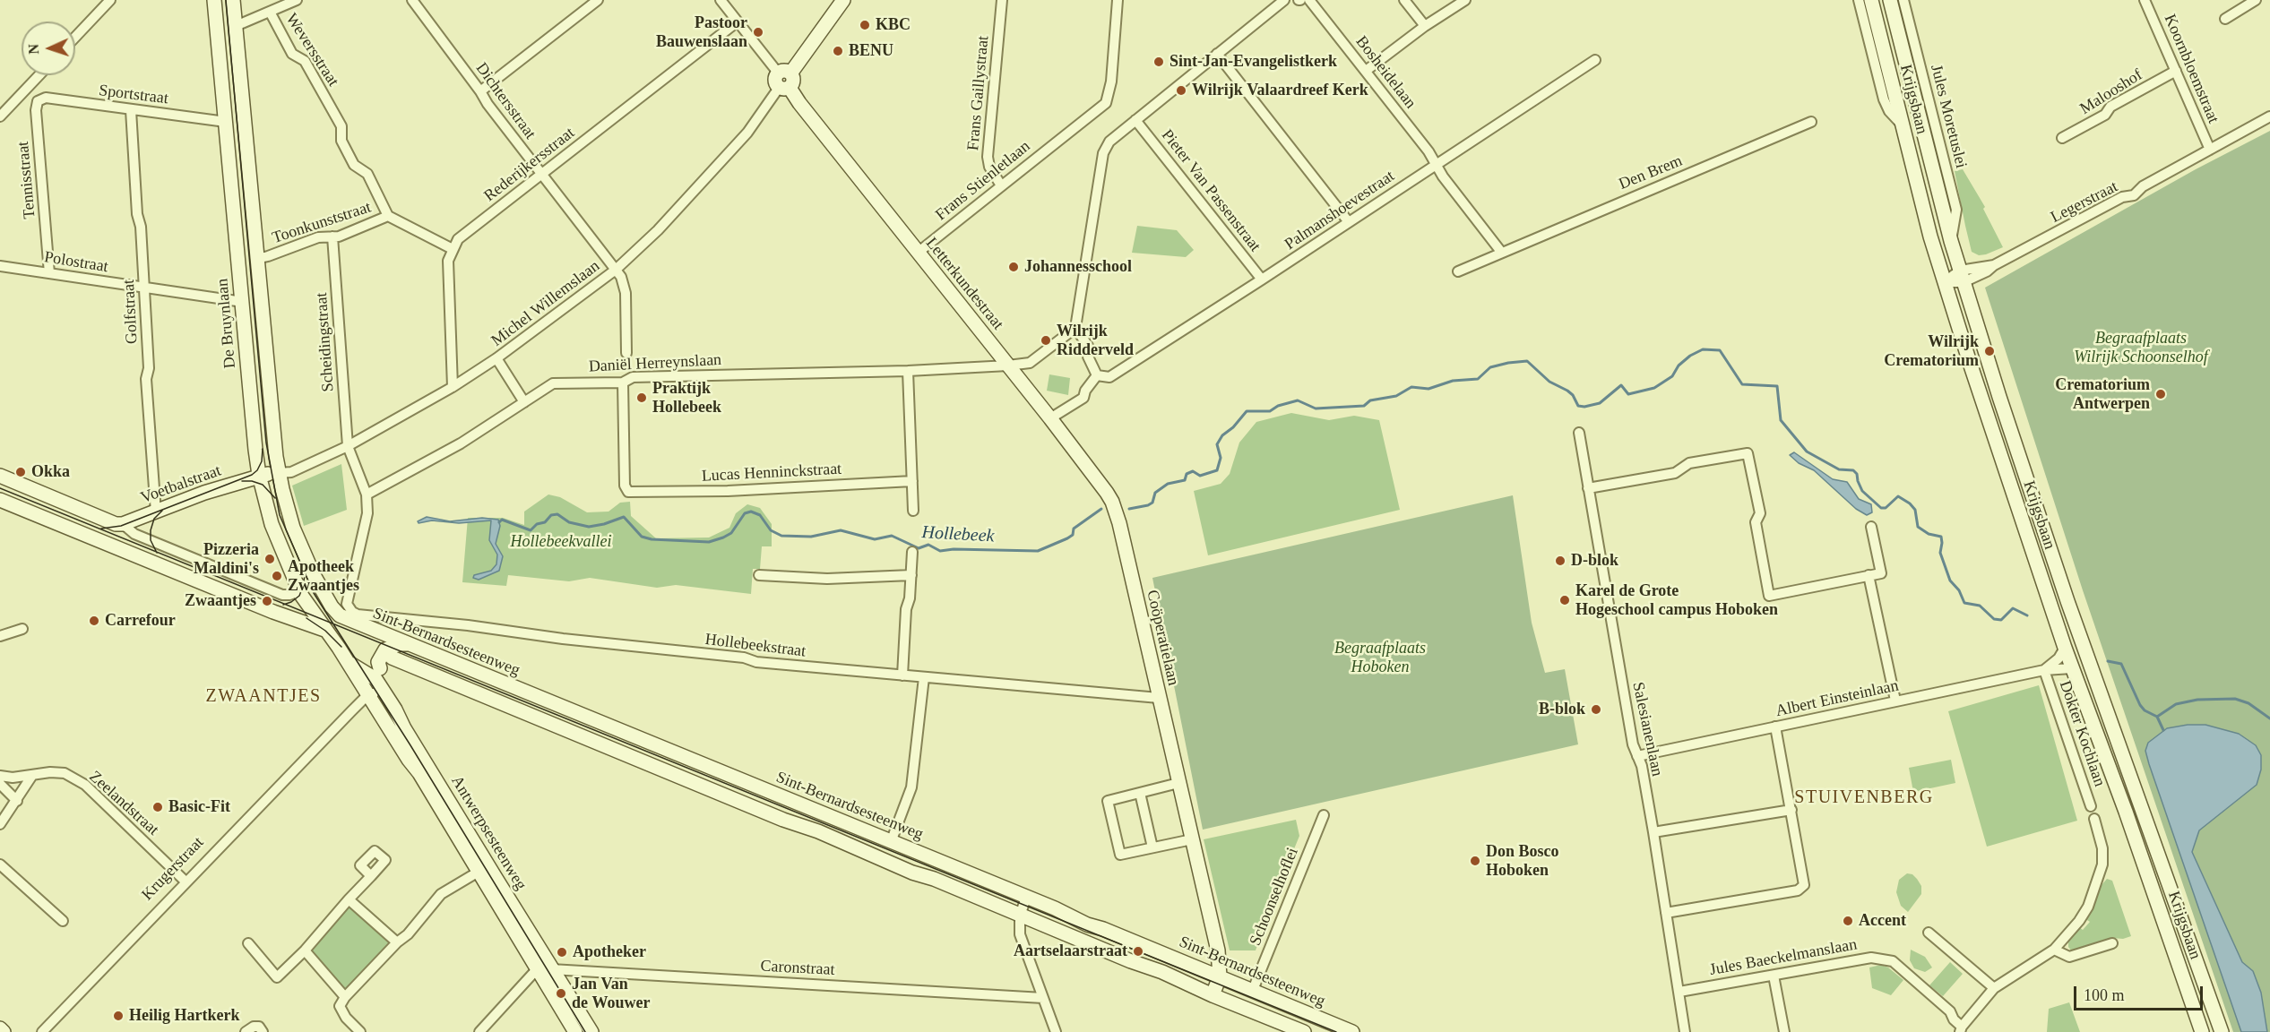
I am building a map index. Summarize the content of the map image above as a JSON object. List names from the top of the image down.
{
  "streets": {
    "main road": [
      "Krijgsbaan",
      "Letterkundestraat",
      "De Bruynlaan",
      "Voetbalstraat",
      "Coöperatielaan",
      "Sint-Bernardsesteenweg",
      "Antwerpsesteenweg",
      "Krugerstraat"
    ],
    "street": [
      "Weversstraat",
      "Koornbloemstraat",
      "Bosheidelaan",
      "Malooshof",
      "Frans Gaillystraat",
      "Sportstraat",
      "Dichtersstraat",
      "Jules Moretuslei",
      "Rederijkersstraat",
      "Den Brem",
      "Tennisstraat",
      "Frans Stienletlaan",
      "Pieter Van Passenstraat",
      "Legerstraat",
      "Palmanshoevestraat",
      "Toonkunststraat",
      "Polostraat",
      "Michel Willemslaan",
      "Golfstraat",
      "Scheidingstraat",
      "Daniël Herreynslaan",
      "Lucas Henninckstraat",
      "Hollebeekstraat",
      "Albert Einsteinlaan",
      "Salesianenlaan",
      "Dokter Kochlaan",
      "Zeelandstraat",
      "Schoonselhoflei",
      "Jules Baeckelmanslaan",
      "Caronstraat"
    ]
  },
  "crossings": [
    ["Weversstraat", "Toonkunststraat"],
    ["Koornbloemstraat", "Malooshof"],
    ["Koornbloemstraat", "Legerstraat"],
    ["Bosheidelaan", "Palmanshoevestraat"],
    ["Frans Gaillystraat", "Frans Stienletlaan"],
    ["Sportstraat", "Tennisstraat"],
    ["Sportstraat", "Golfstraat"],
    ["Sportstraat", "De Bruynlaan"],
    ["Krijgsbaan", "Jules Moretuslei"],
    ["Krijgsbaan", "Legerstraat"],
    ["Krijgsbaan", "Albert Einsteinlaan"],
    ["Dichtersstraat", "Rederijkersstraat"],
    ["Dichtersstraat", "Michel Willemslaan"],
    ["Rederijkersstraat", "Toonkunststraat"],
    ["Tennisstraat", "Polostraat"],
    ["Frans Stienletlaan", "Letterkundestraat"],
    ["Pieter Van Passenstraat", "Palmanshoevestraat"],
    ["Toonkunststraat", "Scheidingstraat"],
    ["Polostraat", "Golfstraat"],
    ["Polostraat", "De Bruynlaan"],
    ["Letterkundestraat", "Michel Willemslaan"],
    ["Letterkundestraat", "Daniël Herreynslaan"],
    ["Letterkundestraat", "Coöperatielaan"],
    ["Michel Willemslaan", "Scheidingstraat"],
    ["Michel Willemslaan", "Voetbalstraat"],
    ["Michel Willemslaan", "Sint-Bernardsesteenweg"],
    ["Golfstraat", "Voetbalstraat"],
    ["De Bruynlaan", "Voetbalstraat"],
    ["De Bruynlaan", "Antwerpsesteenweg"],
    ["Scheidingstraat", "Daniël Herreynslaan"],
    ["Scheidingstraat", "Hollebeekstraat"],
    ["Daniël Herreynslaan", "Lucas Henninckstraat"],
    ["Daniël Herreynslaan", "Hollebeekstraat"],
    ["Voetbalstraat", "Sint-Bernardsesteenweg"],
    ["Coöperatielaan", "Sint-Bernardsesteenweg"],
    ["Coöperatielaan", "Hollebeekstraat"],
    ["Sint-Bernardsesteenweg", "Schoonselhoflei"],
    ["Albert Einsteinlaan", "Salesianenlaan"],
    ["Albert Einsteinlaan", "Dokter Kochlaan"],
    ["Salesianenlaan", "Jules Baeckelmanslaan"],
    ["Zeelandstraat", "Krugerstraat"],
    ["Antwerpsesteenweg", "Krugerstraat"],
    ["Antwerpsesteenweg", "Caronstraat"]
  ],
  "districts": ["ZWAANTJES", "STUIVENBERG"],
  "water": ["Hollebeek"],
  "parks": ["Begraafplaats Wilrijk Schoonselhof", "Hollebeekvallei", "Begraafplaats Hoboken"],
  "places": [
    "KBC",
    "Pastoor Bauwenslaan",
    "BENU",
    "Sint-Jan-Evangelistkerk",
    "Wilrijk Valaardreef Kerk",
    "Johannesschool",
    "Wilrijk Ridderveld",
    "Wilrijk Crematorium",
    "Crematorium Antwerpen",
    "Praktijk Hollebeek",
    "Okka",
    "Pizzeria Maldini's",
    "D-blok",
    "Apotheek Zwaantjes",
    "Karel de Grote Hogeschool campus Hoboken",
    "Zwaantjes",
    "Carrefour",
    "B-blok",
    "Basic-Fit",
    "Don Bosco Hoboken",
    "Accent",
    "Aartselaarstraat",
    "Apotheker",
    "Jan Van de Wouwer",
    "Heilig Hartkerk"
  ],
  "scale_bar": "100 m",
  "north": "left"
}
